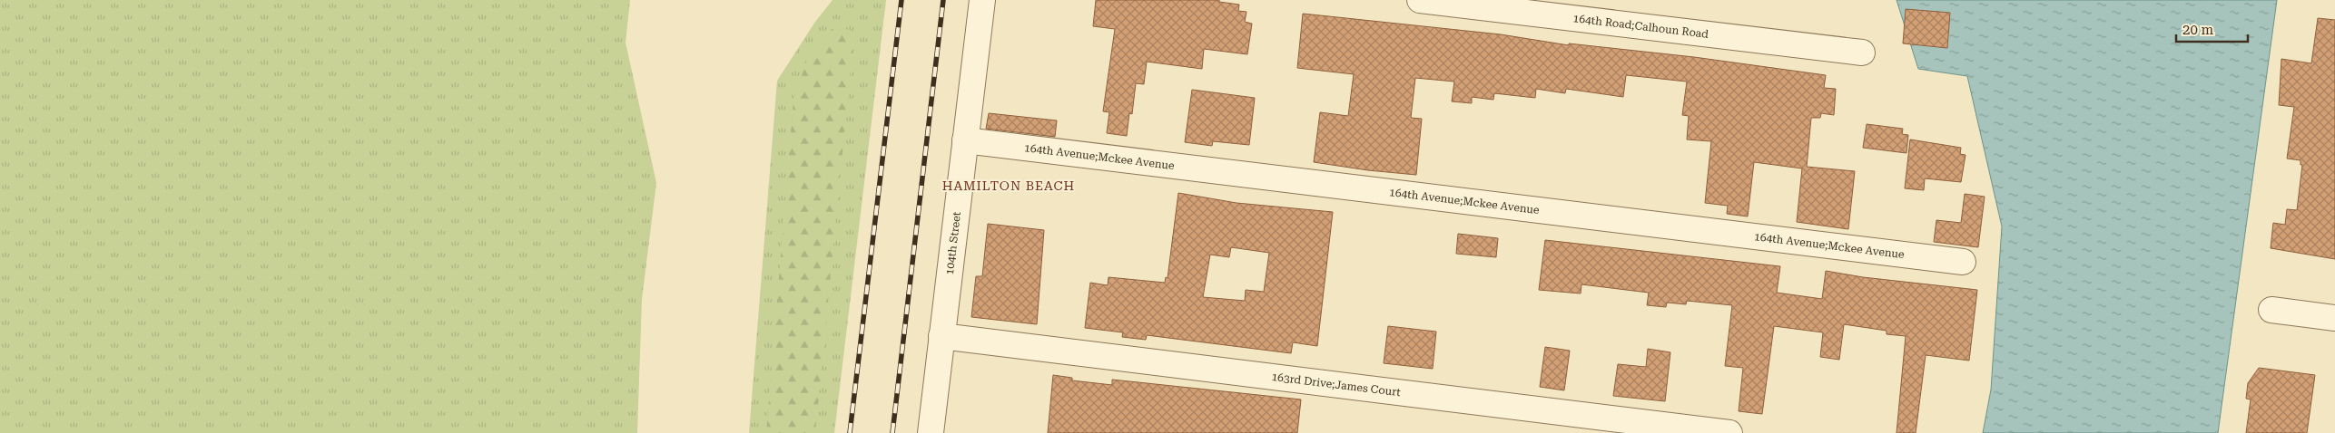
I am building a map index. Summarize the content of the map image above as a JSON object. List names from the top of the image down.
{
  "streets": {
    "street": [
      "164th Road;Calhoun Road",
      "164th Avenue;Mckee Avenue",
      "104th Street",
      "163rd Drive;James Court"
    ]
  },
  "crossings": [
    ["164th Avenue;Mckee Avenue", "104th Street"],
    ["104th Street", "163rd Drive;James Court"]
  ],
  "districts": ["HAMILTON BEACH"],
  "scale_bar": "20 m"
}
